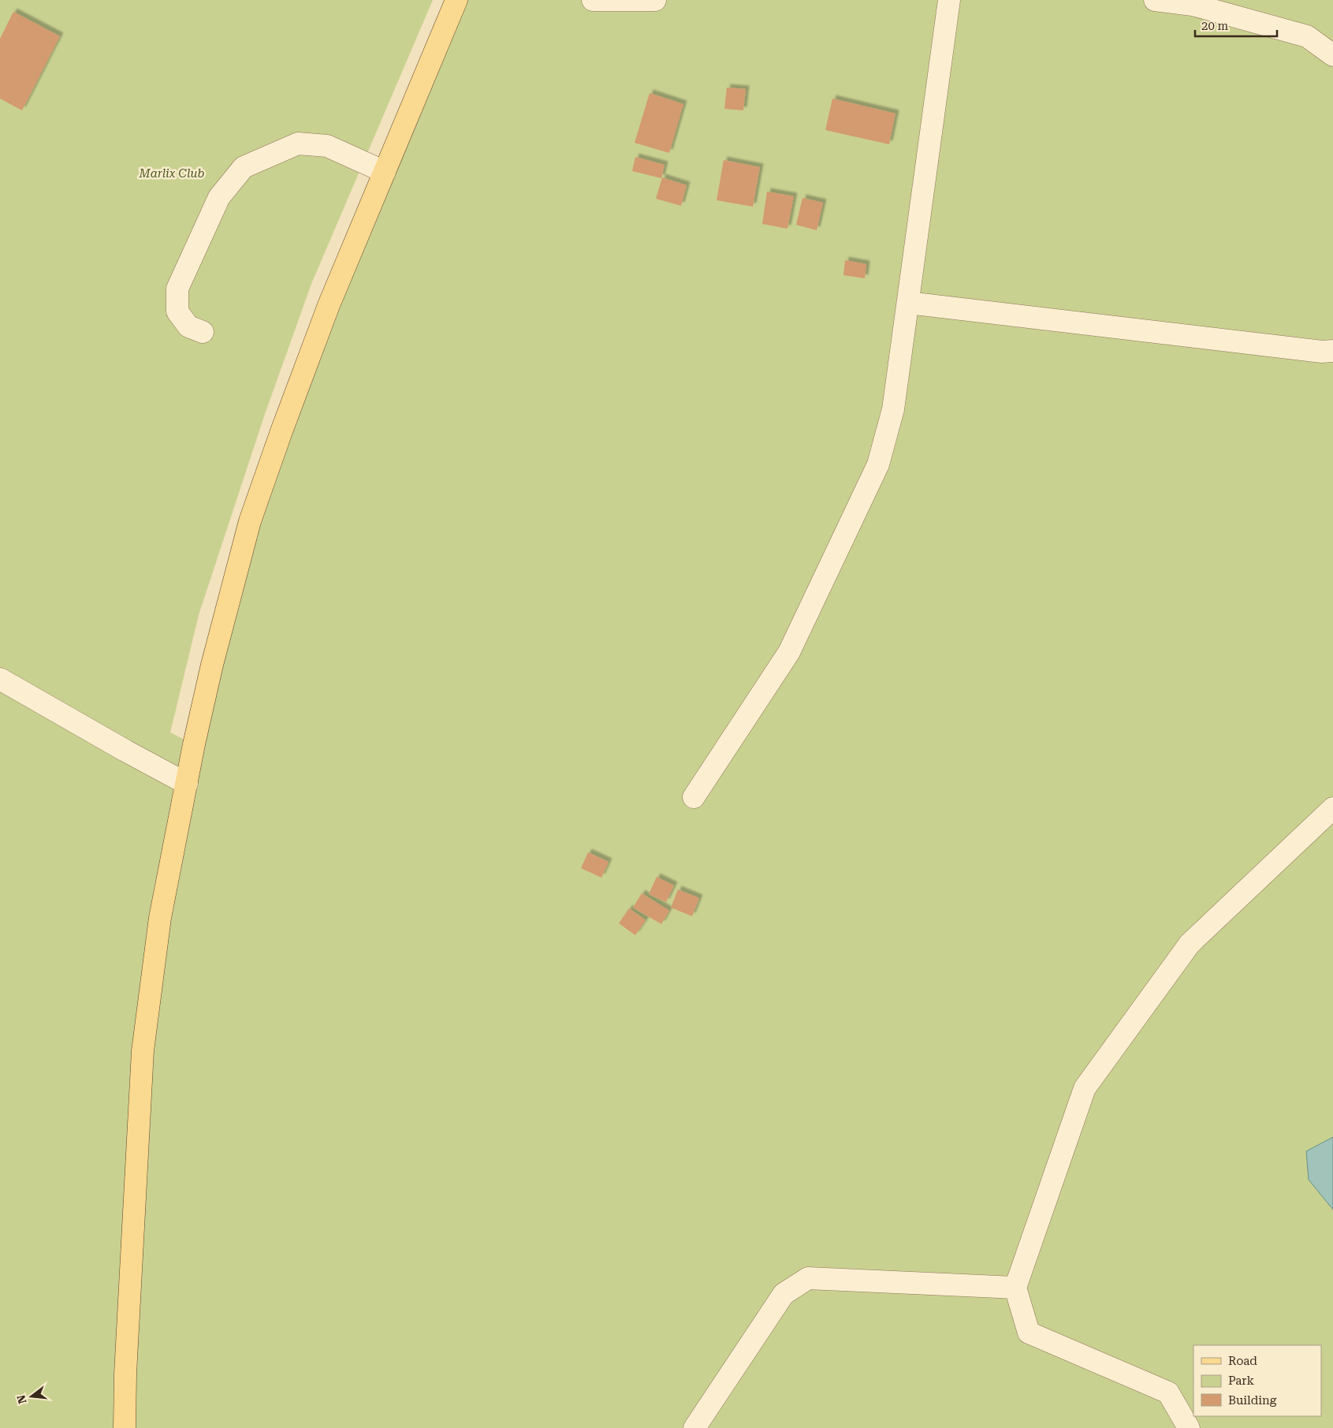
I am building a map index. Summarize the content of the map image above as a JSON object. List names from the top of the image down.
{
  "parks": ["Marlix Club"],
  "legend": ["Road", "Park", "Building"],
  "scale_bar": "20 m",
  "north": "left"
}
